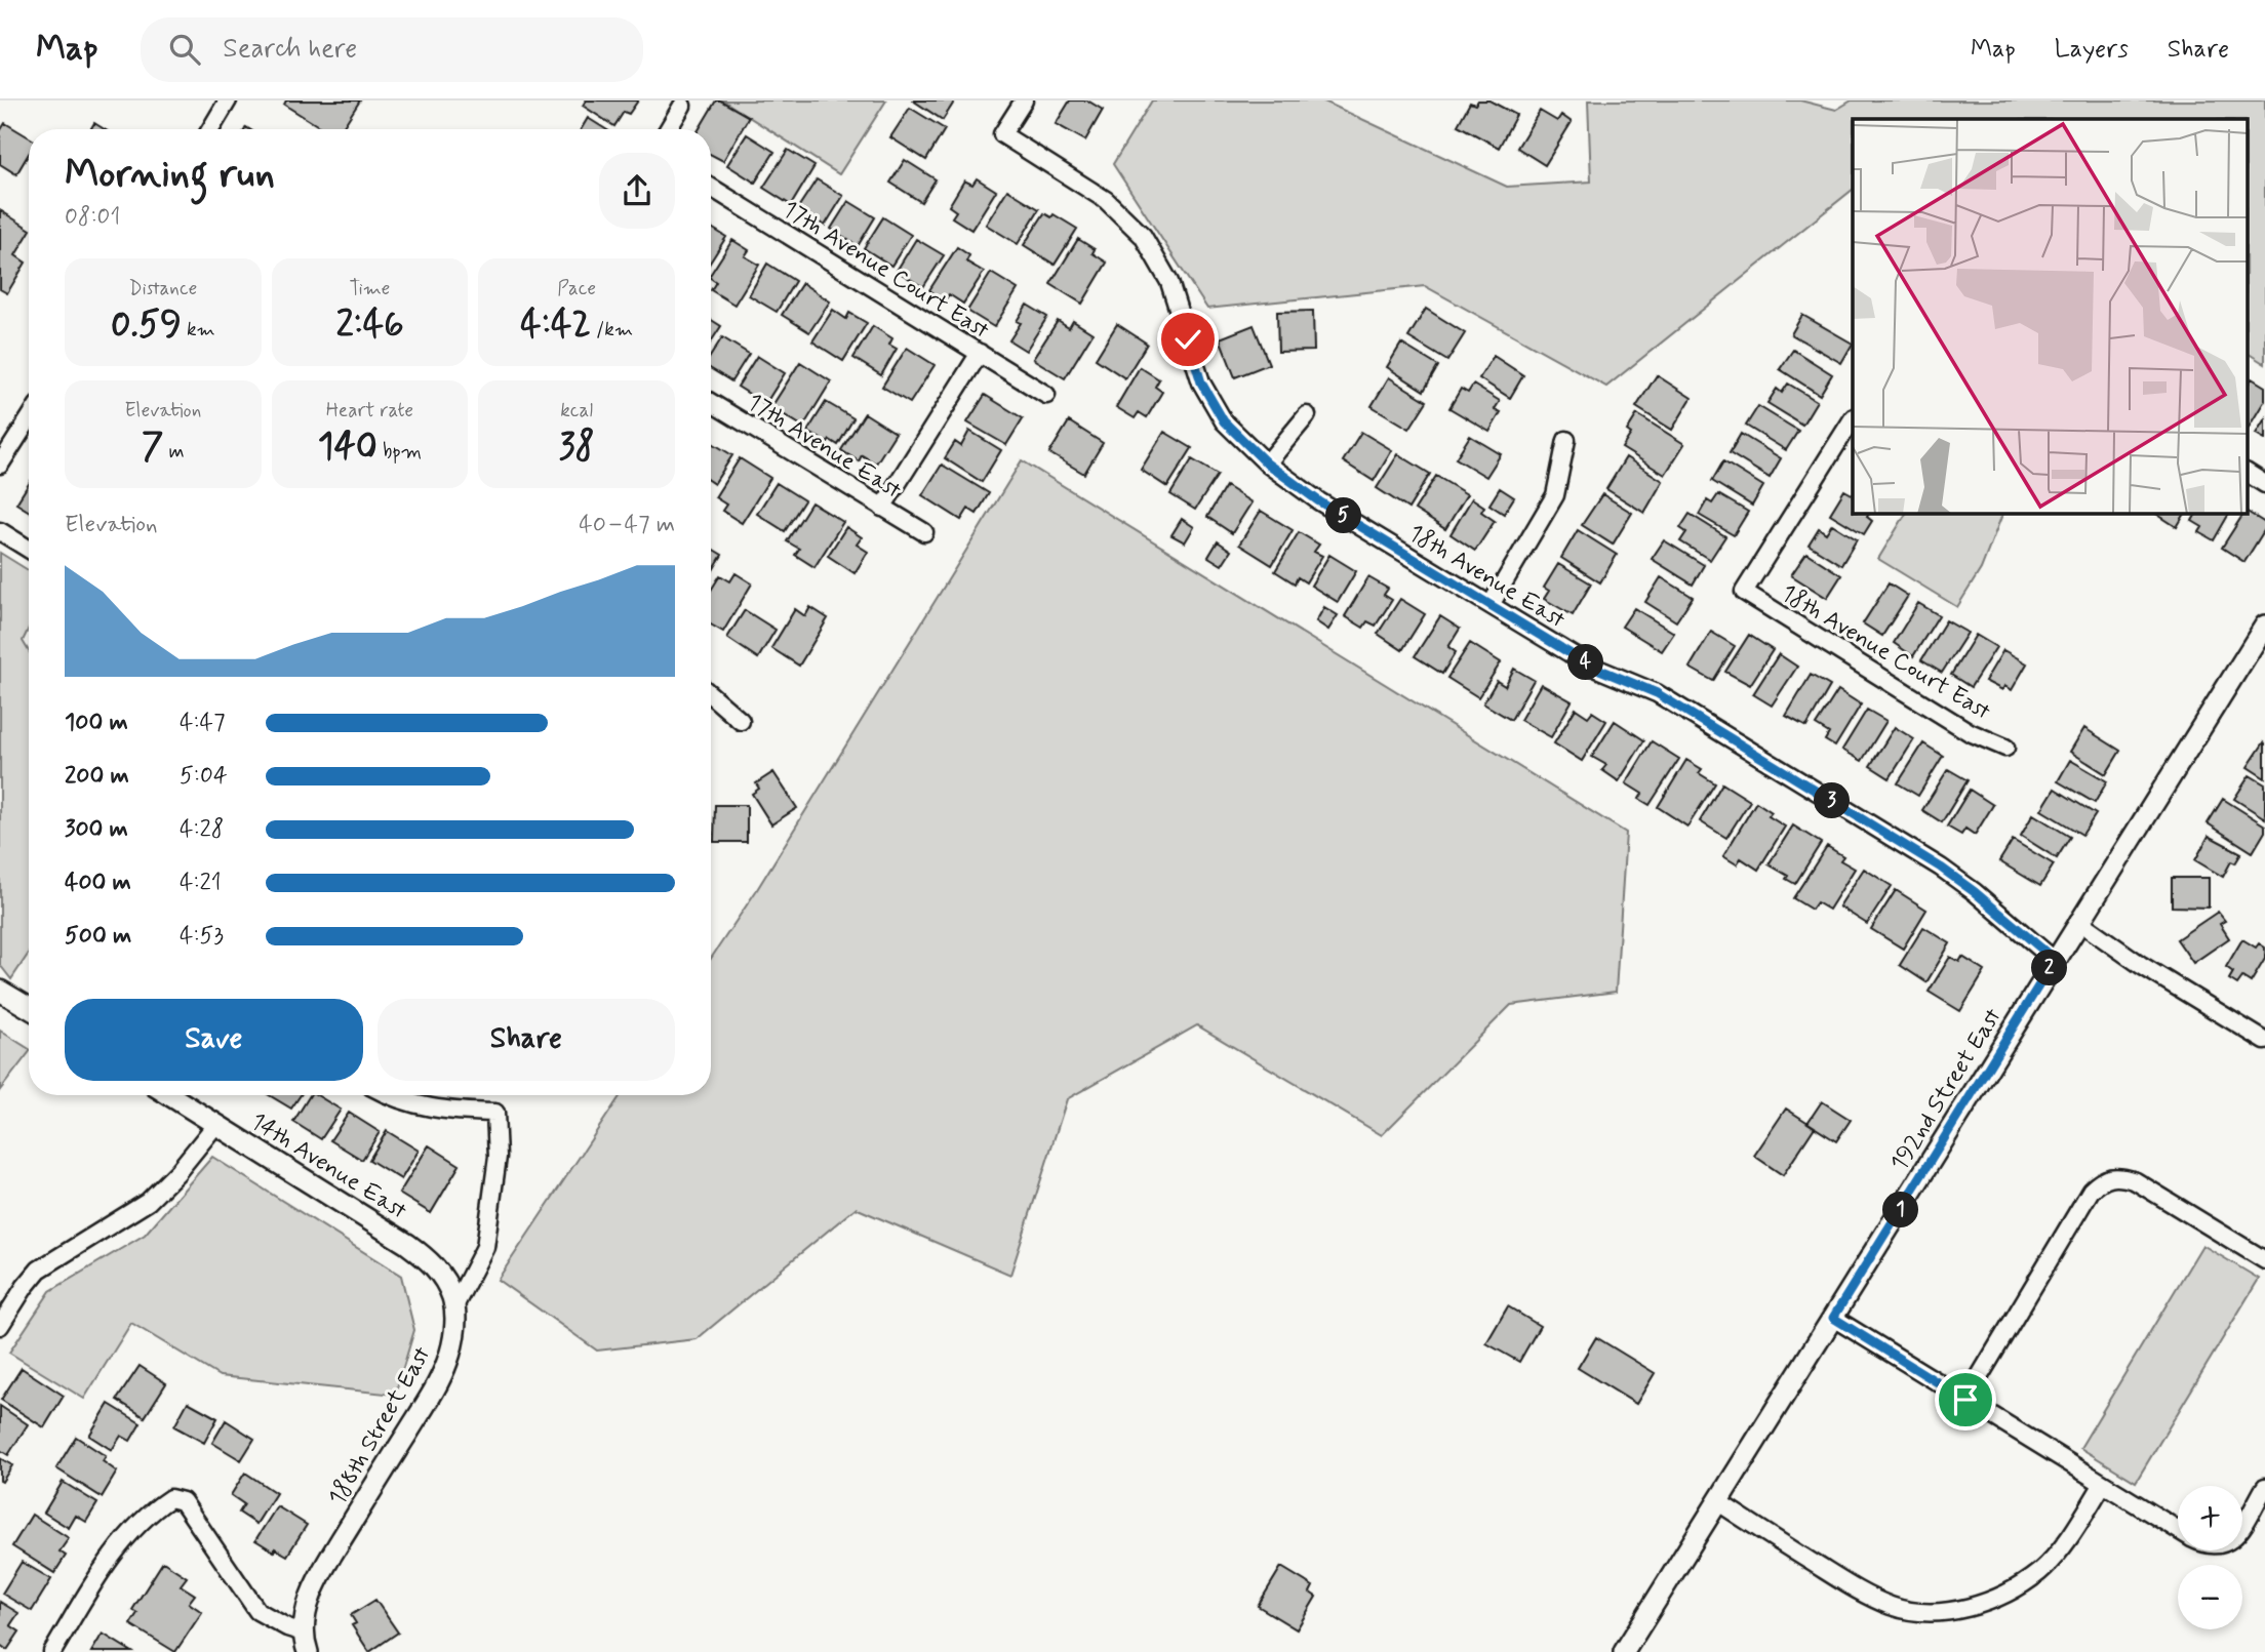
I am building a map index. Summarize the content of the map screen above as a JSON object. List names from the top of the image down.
{
  "streets": {
    "street": [
      "17th Avenue Court East",
      "17th Avenue East",
      "18th Avenue East",
      "18th Avenue Court East",
      "192nd Street East",
      "14th Avenue East",
      "188th Street East"
    ]
  },
  "crossings": [
    ["18th Avenue East", "192nd Street East"],
    ["14th Avenue East", "188th Street East"]
  ],
  "page": {
    "header": "Map",
    "search": "Search here",
    "nav": ["Map", "Layers", "Share"],
    "heading": ["Morning run", "08:01"],
    "stats": [
      ["Distance", "0.59 km"],
      ["Time", "2:46"],
      ["Pace", "4:42 /km"],
      ["Elevation", "7 m"],
      ["Heart rate", "140 bpm"],
      ["kcal", "38"]
    ],
    "chart": ["Elevation", "40–47 m"],
    "pins": [
      "5",
      "4",
      "3",
      "2",
      "1"
    ],
    "list": [
      {
        "name": "100 m",
        "note": "4:47"
      },
      {
        "name": "200 m",
        "note": "5:04"
      },
      {
        "name": "300 m",
        "note": "4:28"
      },
      {
        "name": "400 m",
        "note": "4:21"
      },
      {
        "name": "500 m",
        "note": "4:53"
      }
    ],
    "buttons": ["Save", "Share"],
    "map_buttons": ["+", "−"]
  }
}
